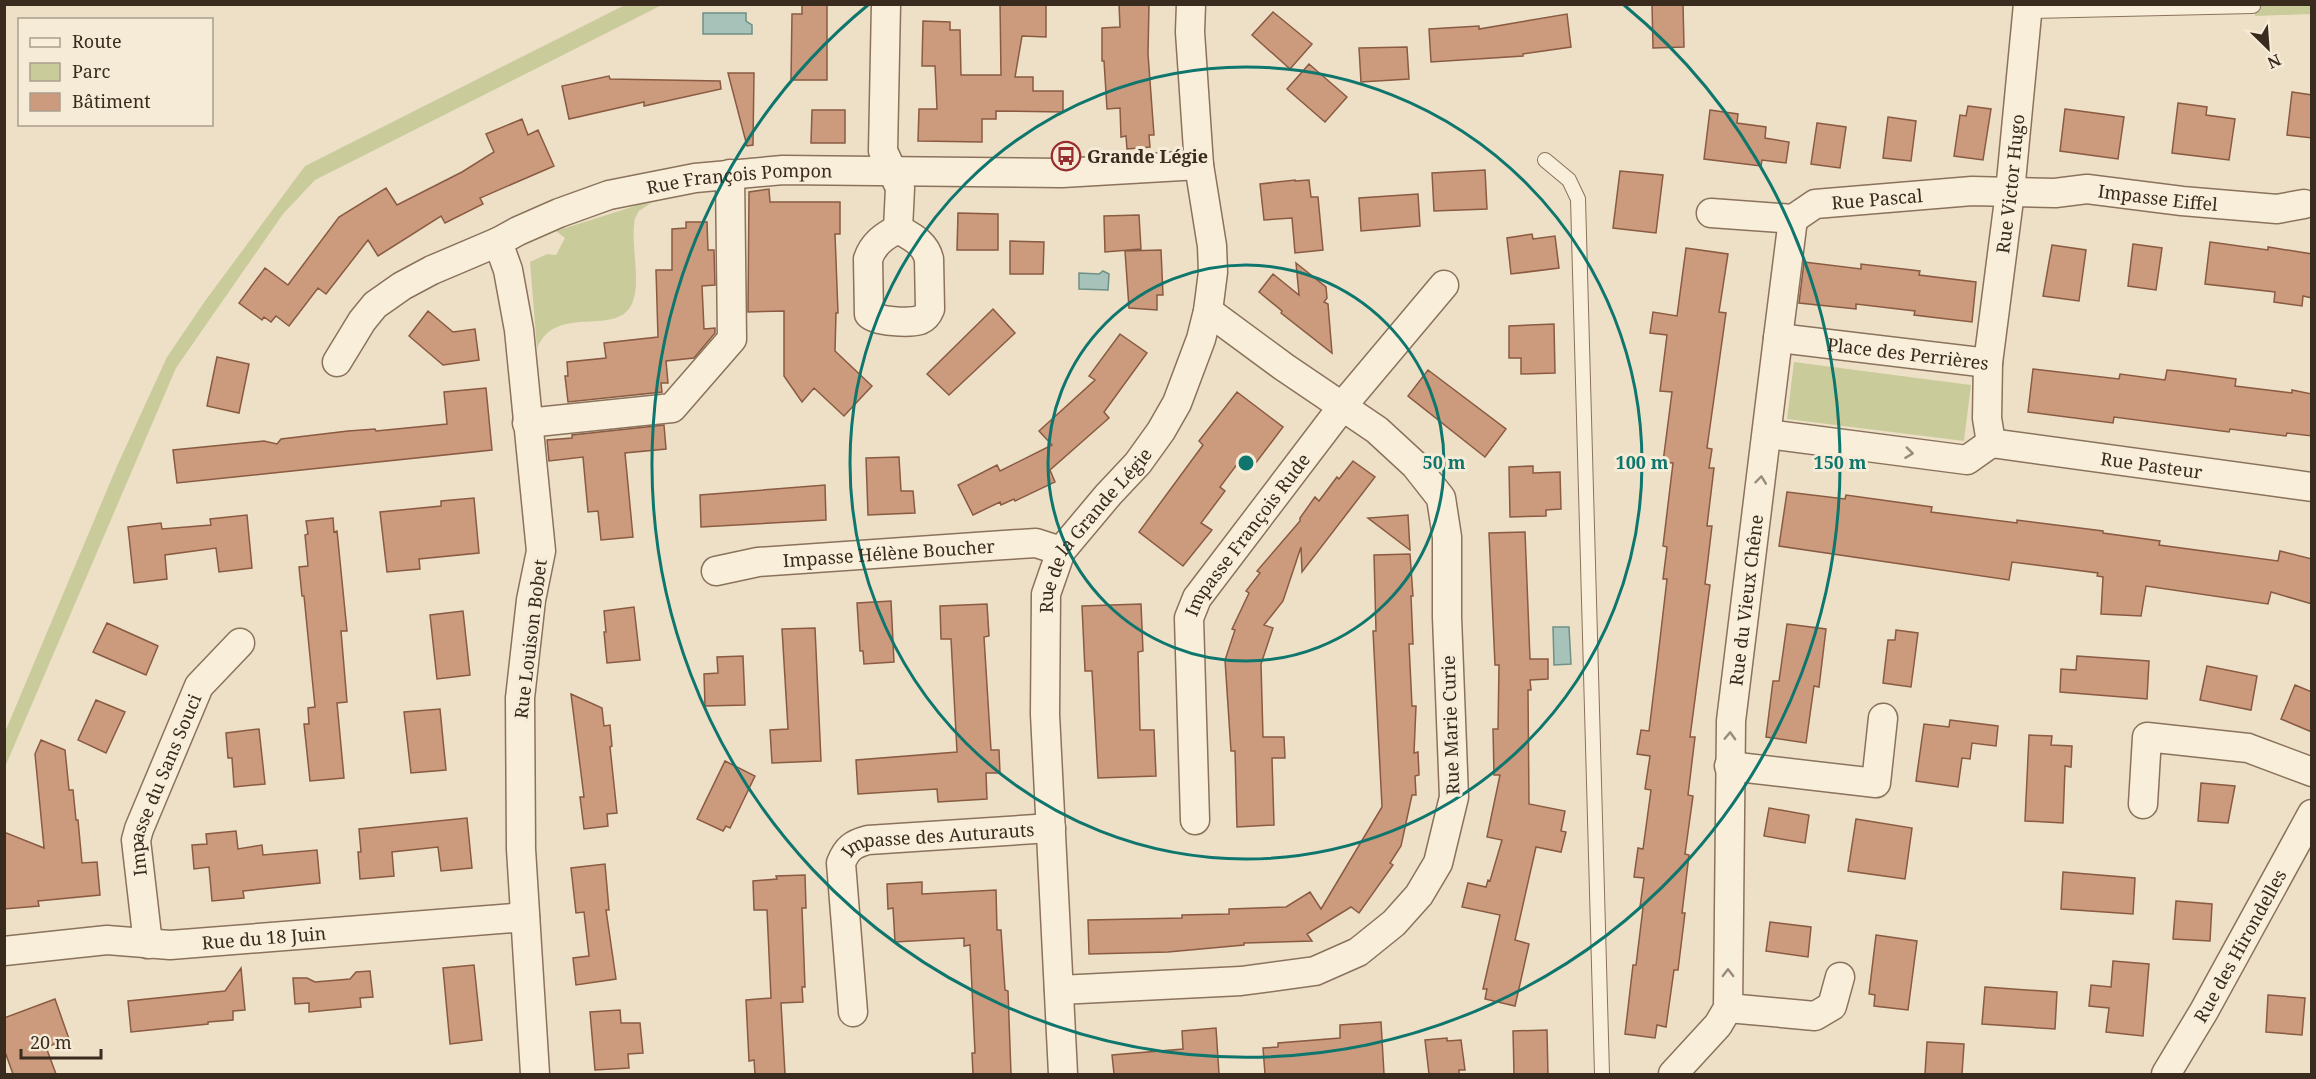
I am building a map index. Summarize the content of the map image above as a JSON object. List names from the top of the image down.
{
  "streets": {
    "street": [
      "Rue François Pompon",
      "Rue Victor Hugo",
      "Impasse Eiffel",
      "Rue Pascal",
      "Place des Perrières",
      "Rue Pasteur",
      "Rue de la Grande Légie",
      "Impasse François Rude",
      "Impasse Hélène Boucher",
      "Rue du Vieux Chêne",
      "Rue Louison Bobet",
      "Rue Marie Curie",
      "Impasse du Sans Souci",
      "Impasse des Auturauts",
      "Rue du 18 Juin",
      "Rue des Hirondelles"
    ]
  },
  "crossings": [
    ["Rue François Pompon", "Rue de la Grande Légie"],
    ["Rue François Pompon", "Rue Louison Bobet"],
    ["Rue Victor Hugo", "Impasse Eiffel"],
    ["Rue Victor Hugo", "Rue Pascal"],
    ["Rue Victor Hugo", "Place des Perrières"],
    ["Impasse Eiffel", "Rue Pascal"],
    ["Place des Perrières", "Rue Pasteur"],
    ["Rue de la Grande Légie", "Impasse Hélène Boucher"],
    ["Rue de la Grande Légie", "Rue Marie Curie"],
    ["Rue de la Grande Légie", "Impasse des Auturauts"],
    ["Impasse François Rude", "Rue Marie Curie"],
    ["Rue Louison Bobet", "Rue du 18 Juin"],
    ["Impasse du Sans Souci", "Rue du 18 Juin"]
  ],
  "one_way": ["Rue du Vieux Chêne"],
  "places": {
    "bus stop": ["Grande Légie"]
  },
  "legend": ["Route", "Parc", "Bâtiment"],
  "scale_bar": "20 m",
  "north": "bottom right",
  "rings": ["50 m", "100 m", "150 m"]
}
